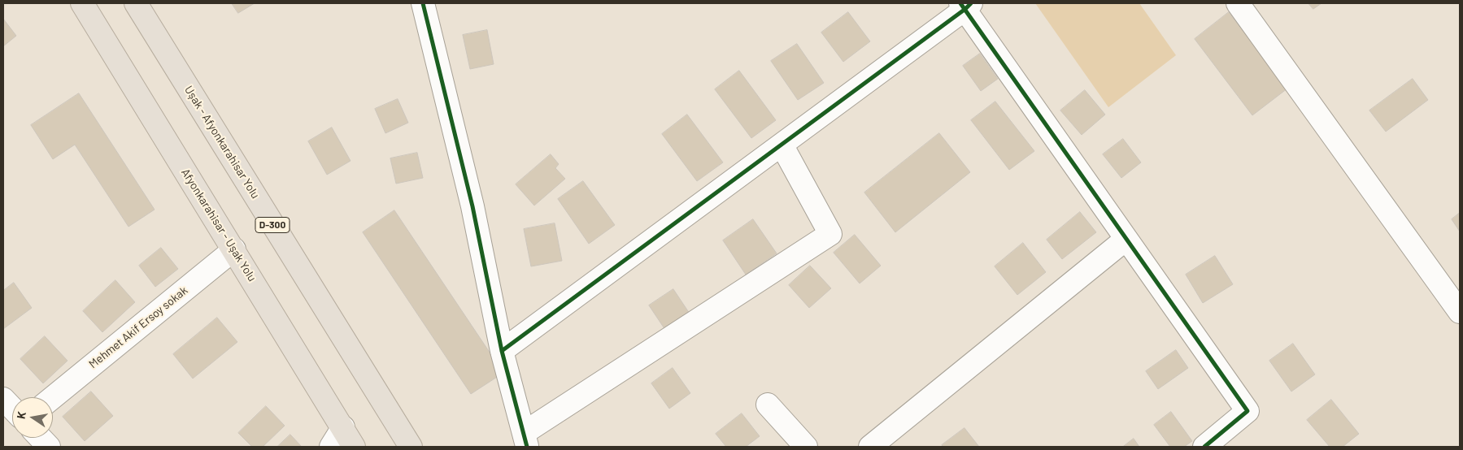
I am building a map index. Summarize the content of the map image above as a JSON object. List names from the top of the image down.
{
  "streets": {
    "highway": ["Uşak - Afyonkarahisar Yolu", "Afyonkarahisar - Uşak Yolu", "D-300"],
    "street": ["Mehmet Akif Ersoy sokak"]
  },
  "crossings": [
    ["Afyonkarahisar - Uşak Yolu", "Mehmet Akif Ersoy sokak"]
  ],
  "north": "left"
}
